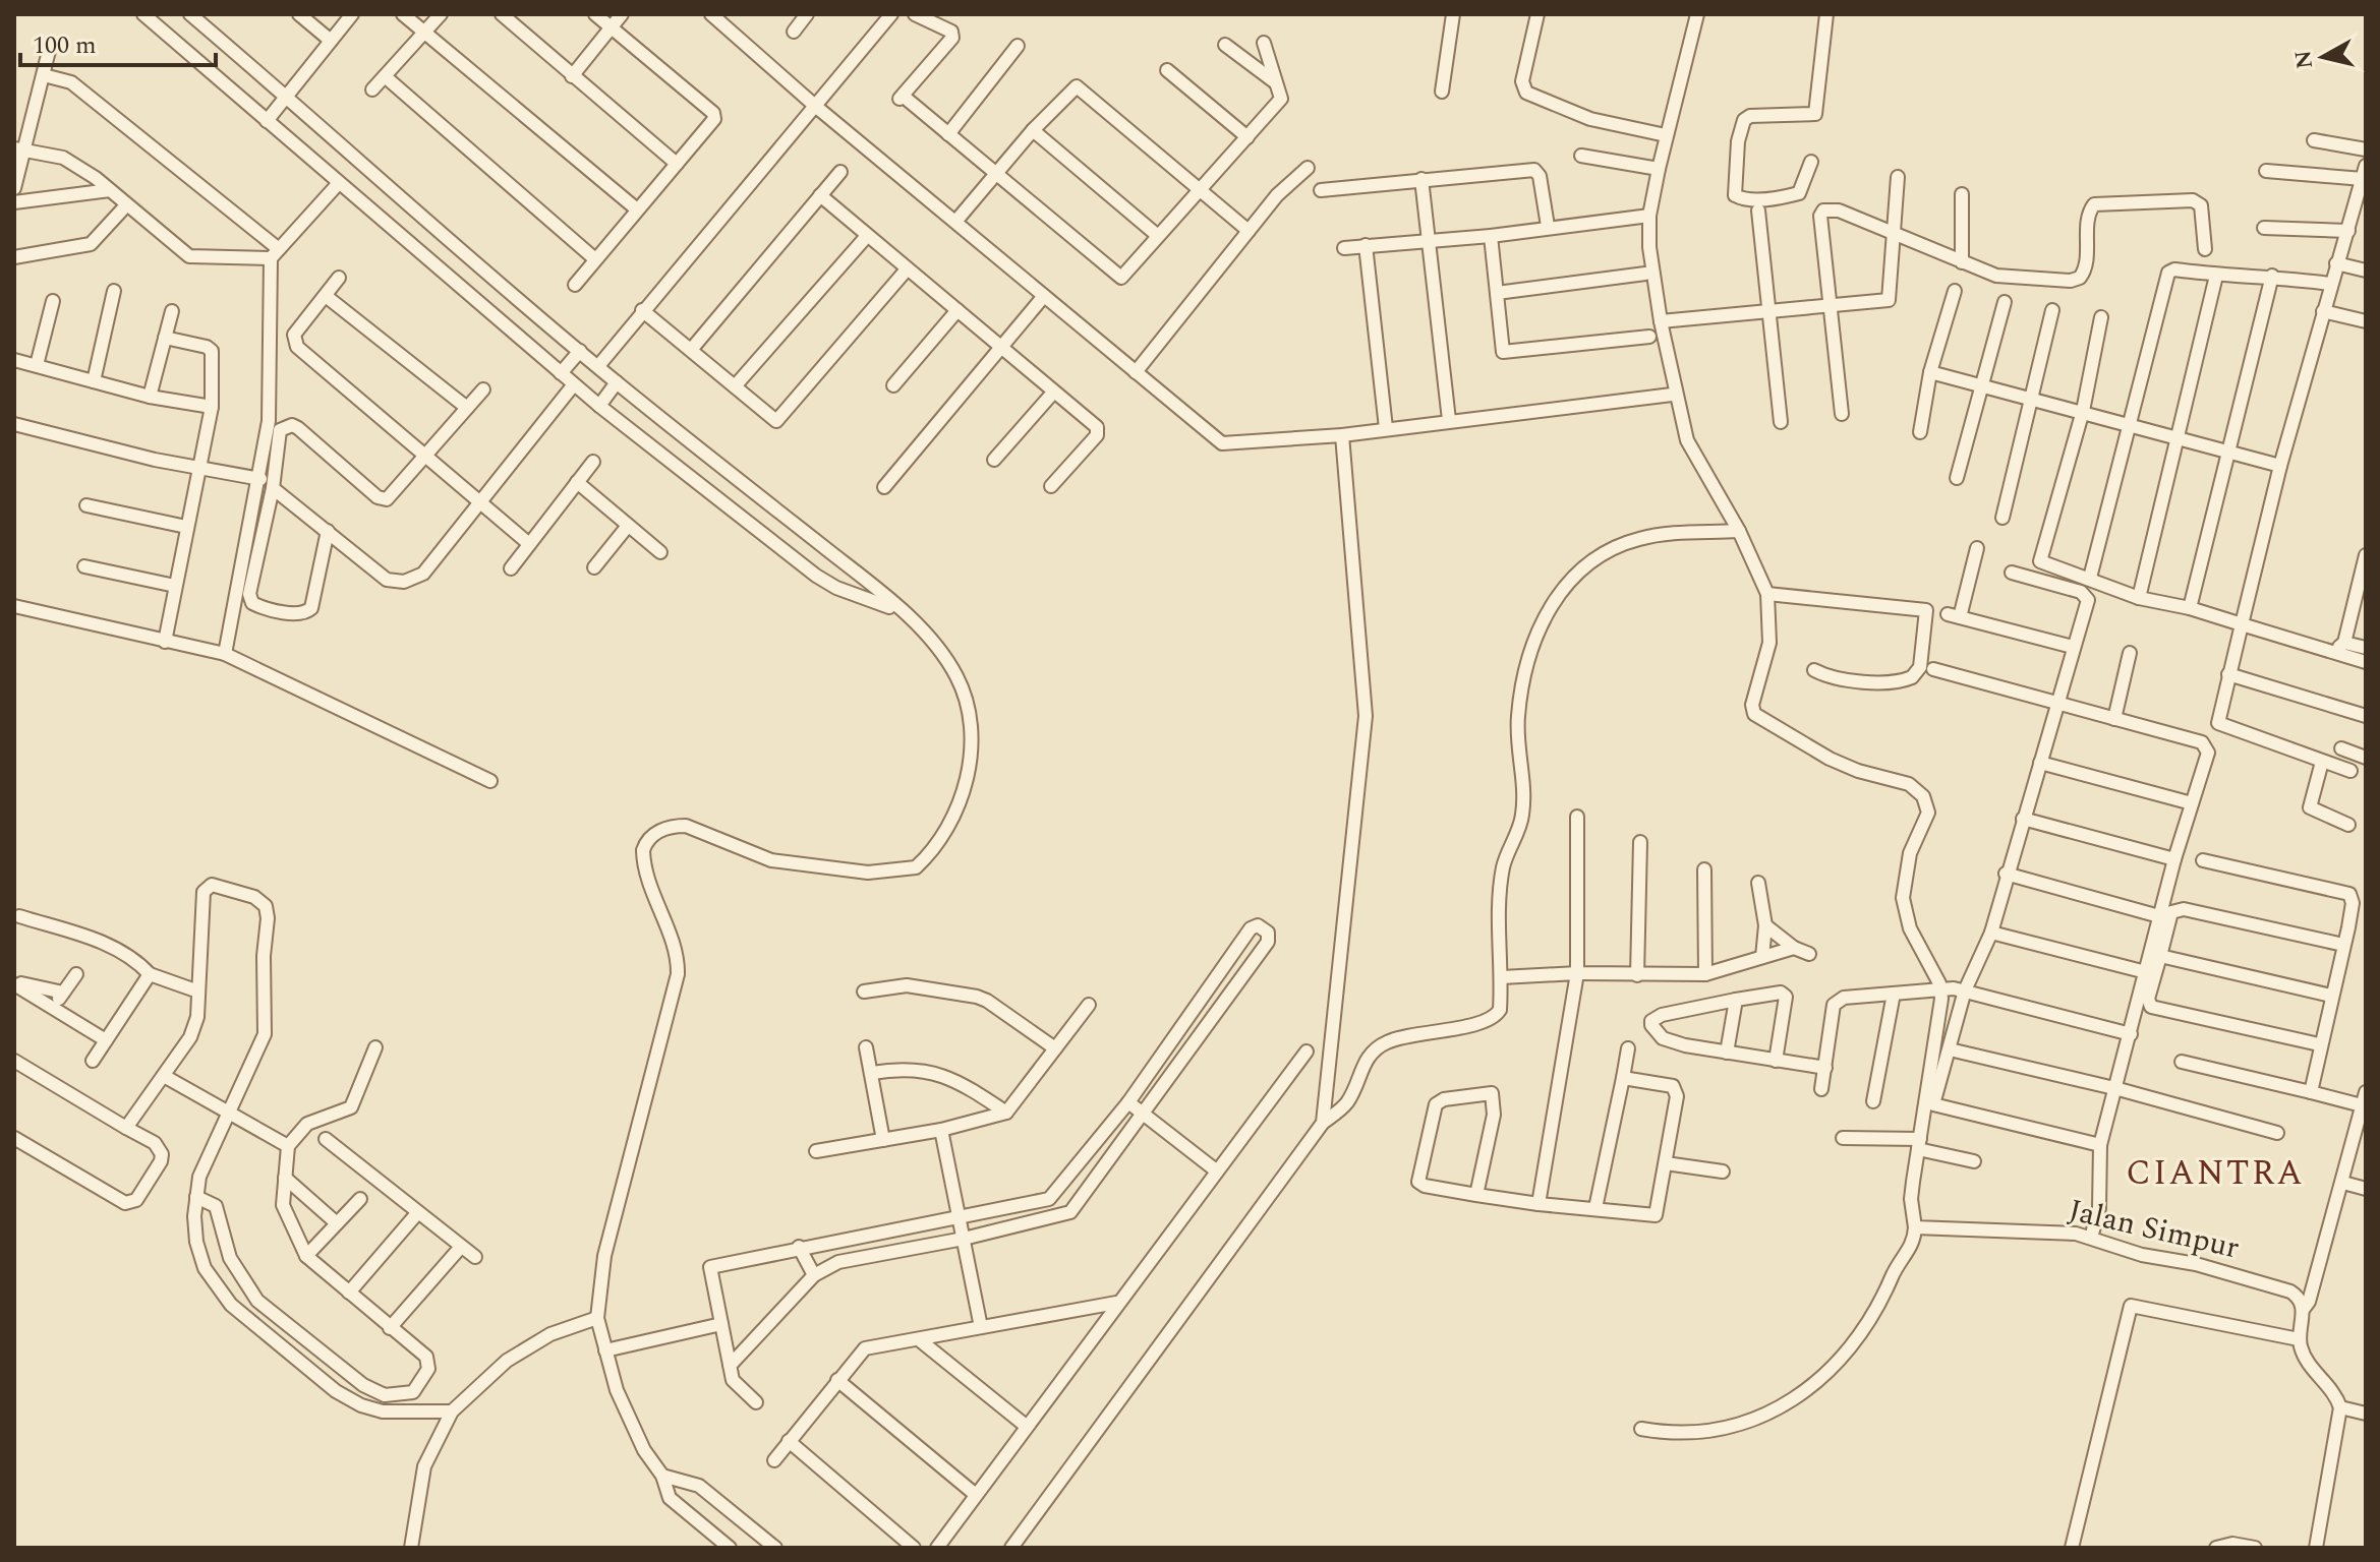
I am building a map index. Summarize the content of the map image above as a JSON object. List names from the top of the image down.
{
  "streets": {
    "street": ["Jalan Simpur"]
  },
  "districts": ["CIANTRA"],
  "scale_bar": "100 m",
  "north": "left"
}
